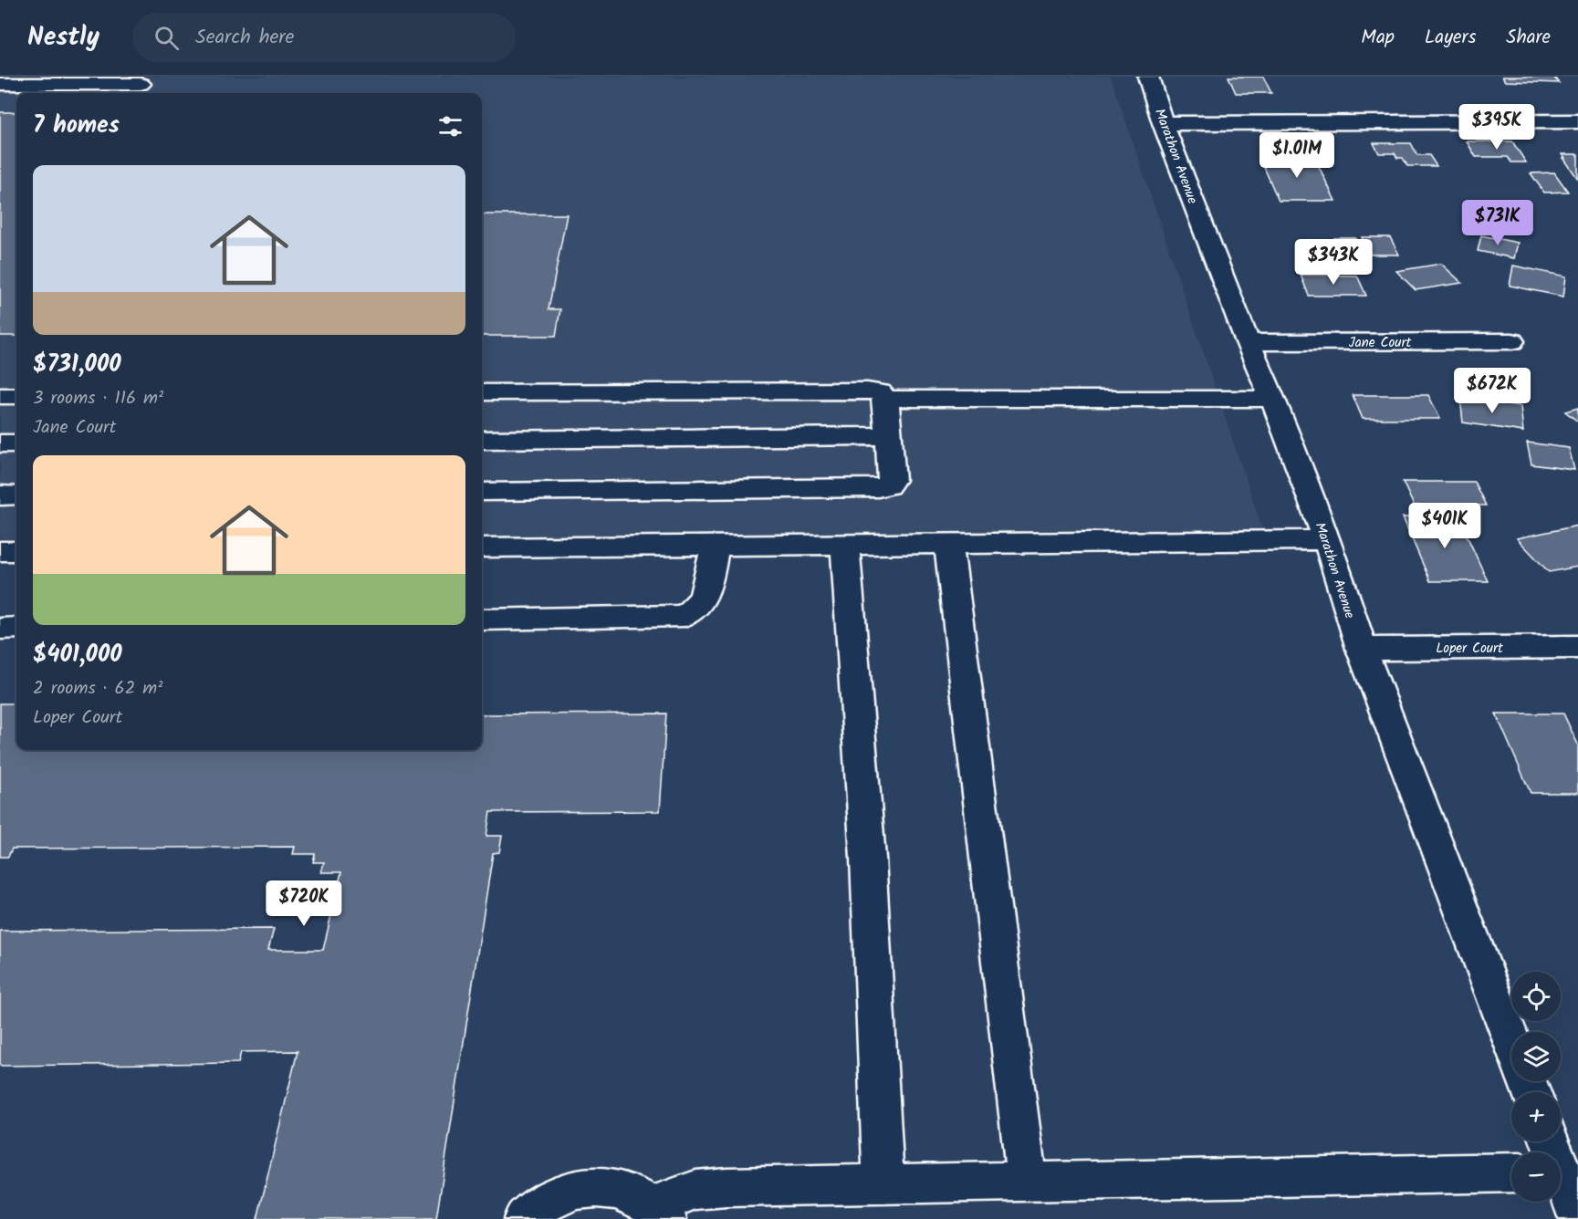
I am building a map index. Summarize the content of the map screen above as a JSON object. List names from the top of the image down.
{
  "streets": {
    "street": ["Marathon Avenue", "Jane Court", "Loper Court"]
  },
  "crossings": [
    ["Marathon Avenue", "Jane Court"],
    ["Marathon Avenue", "Loper Court"]
  ],
  "page": {
    "header": "Nestly",
    "search": "Search here",
    "nav": ["Map", "Layers", "Share"],
    "heading": "7 homes",
    "price": [
      "$395K",
      "$1.01M",
      "$731K",
      "$343K",
      "$672K",
      "$401K",
      "$720K"
    ],
    "list": [
      {
        "name": "$731,000",
        "note": "3 rooms · 116 m² · Jane Court"
      },
      {
        "name": "$401,000",
        "note": "2 rooms · 62 m² · Loper Court"
      }
    ],
    "map_buttons": ["+", "−"]
  }
}
